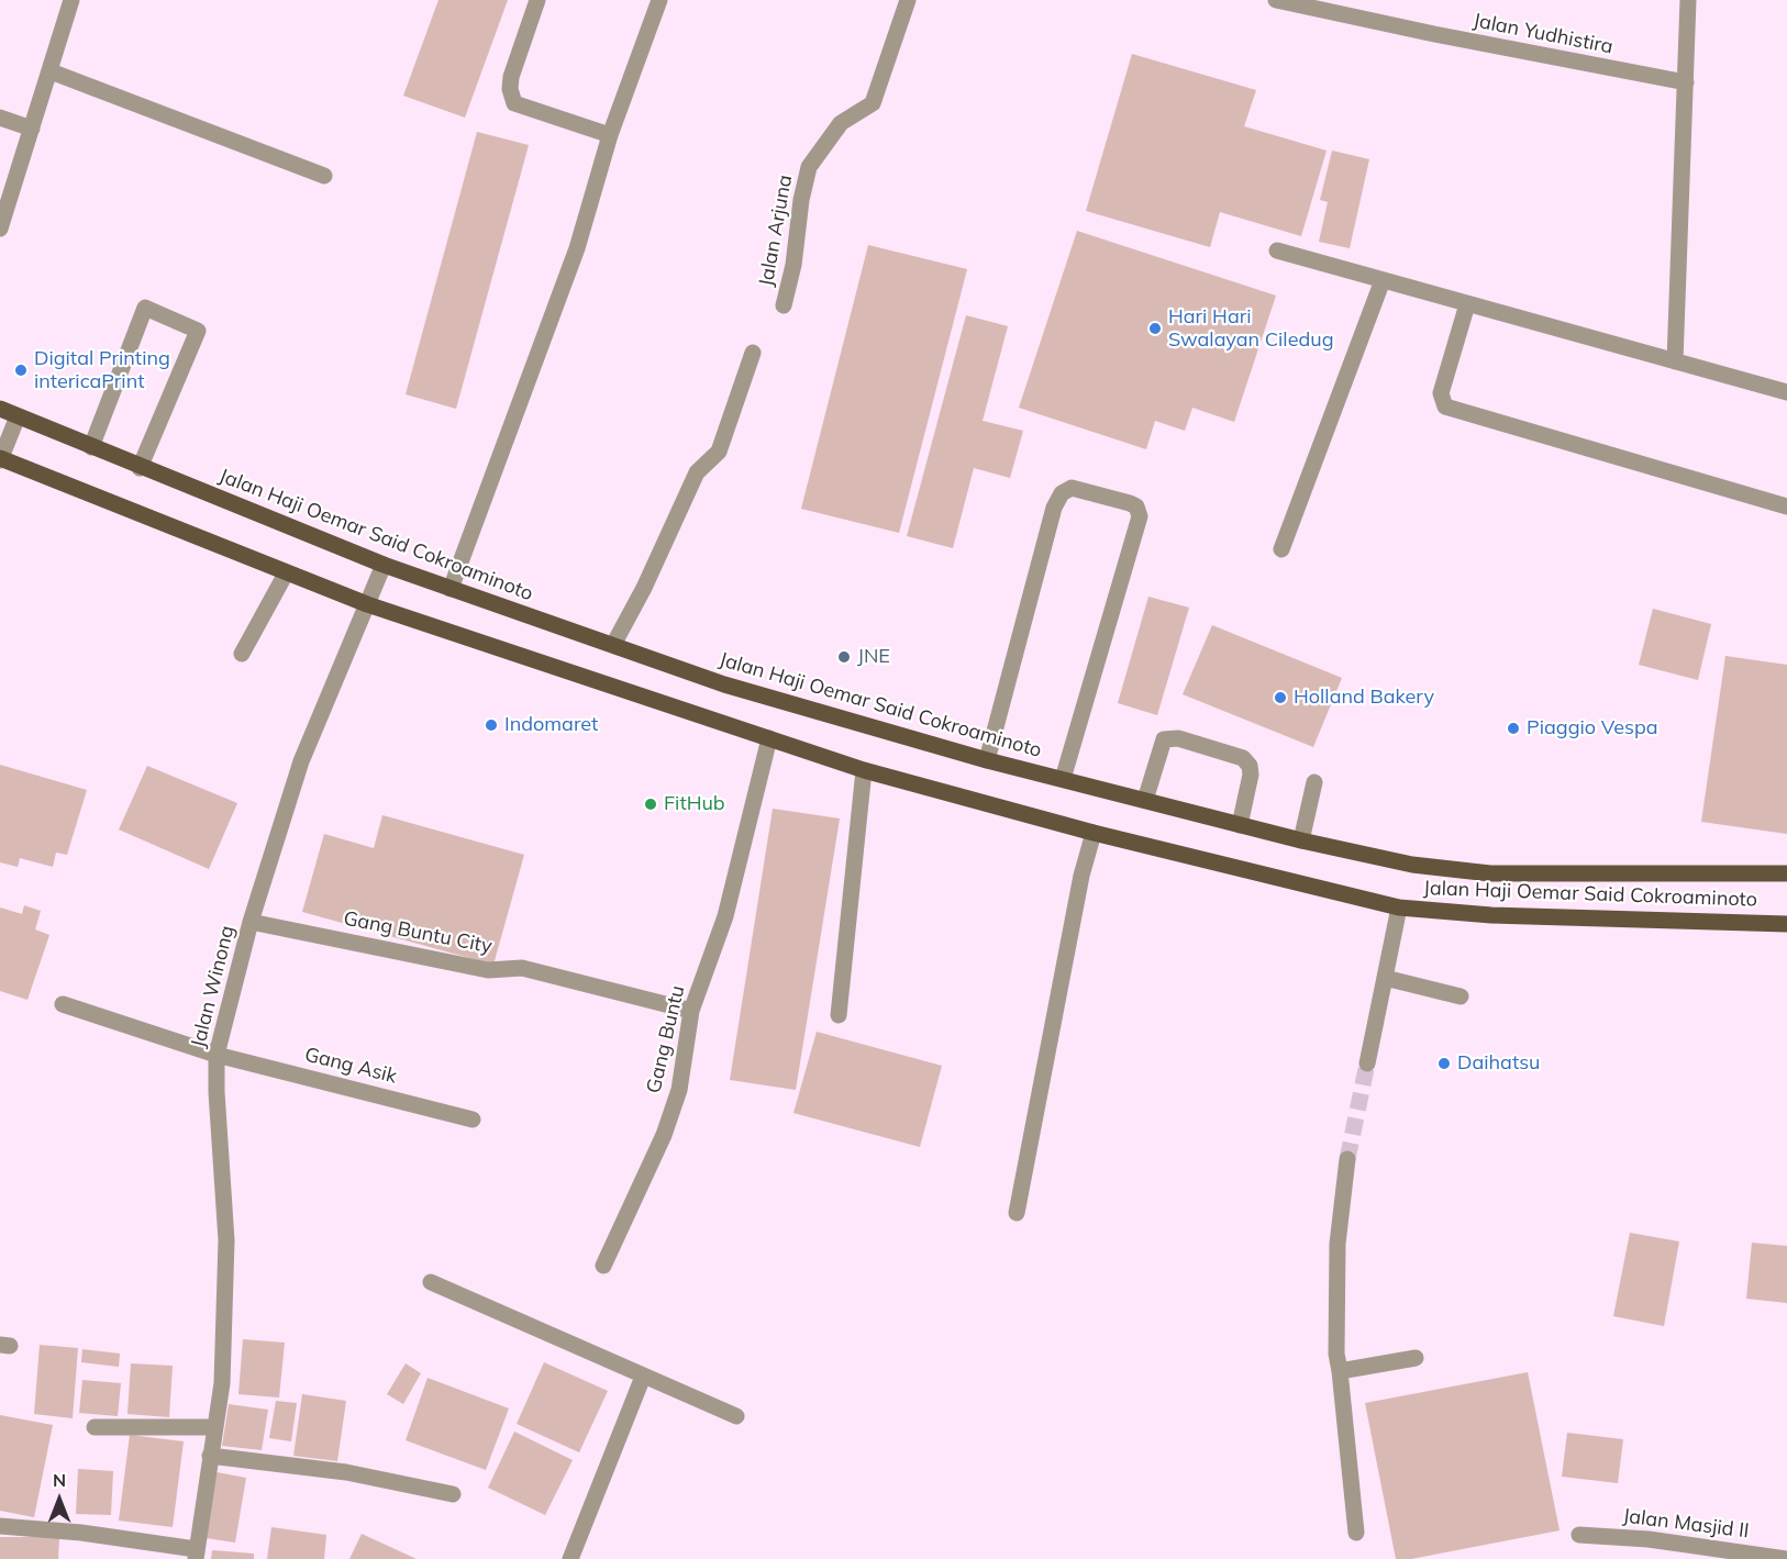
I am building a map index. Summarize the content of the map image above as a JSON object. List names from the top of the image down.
{
  "streets": {
    "main road": ["Jalan Haji Oemar Said Cokroaminoto"],
    "street": [
      "Jalan Yudhistira",
      "Jalan Arjuna",
      "Gang Buntu City",
      "Jalan Winong",
      "Gang Buntu",
      "Gang Asik",
      "Jalan Masjid II"
    ]
  },
  "crossings": [
    ["Jalan Haji Oemar Said Cokroaminoto", "Jalan Winong"],
    ["Jalan Haji Oemar Said Cokroaminoto", "Gang Buntu"],
    ["Gang Buntu City", "Jalan Winong"],
    ["Gang Buntu City", "Gang Buntu"],
    ["Jalan Winong", "Gang Asik"]
  ],
  "places": [
    "Hari Hari Swalayan Ciledug",
    "Digital Printing intericaPrint",
    "JNE",
    "Holland Bakery",
    "Indomaret",
    "Piaggio Vespa",
    "FitHub",
    "Daihatsu"
  ],
  "north": "top"
}
